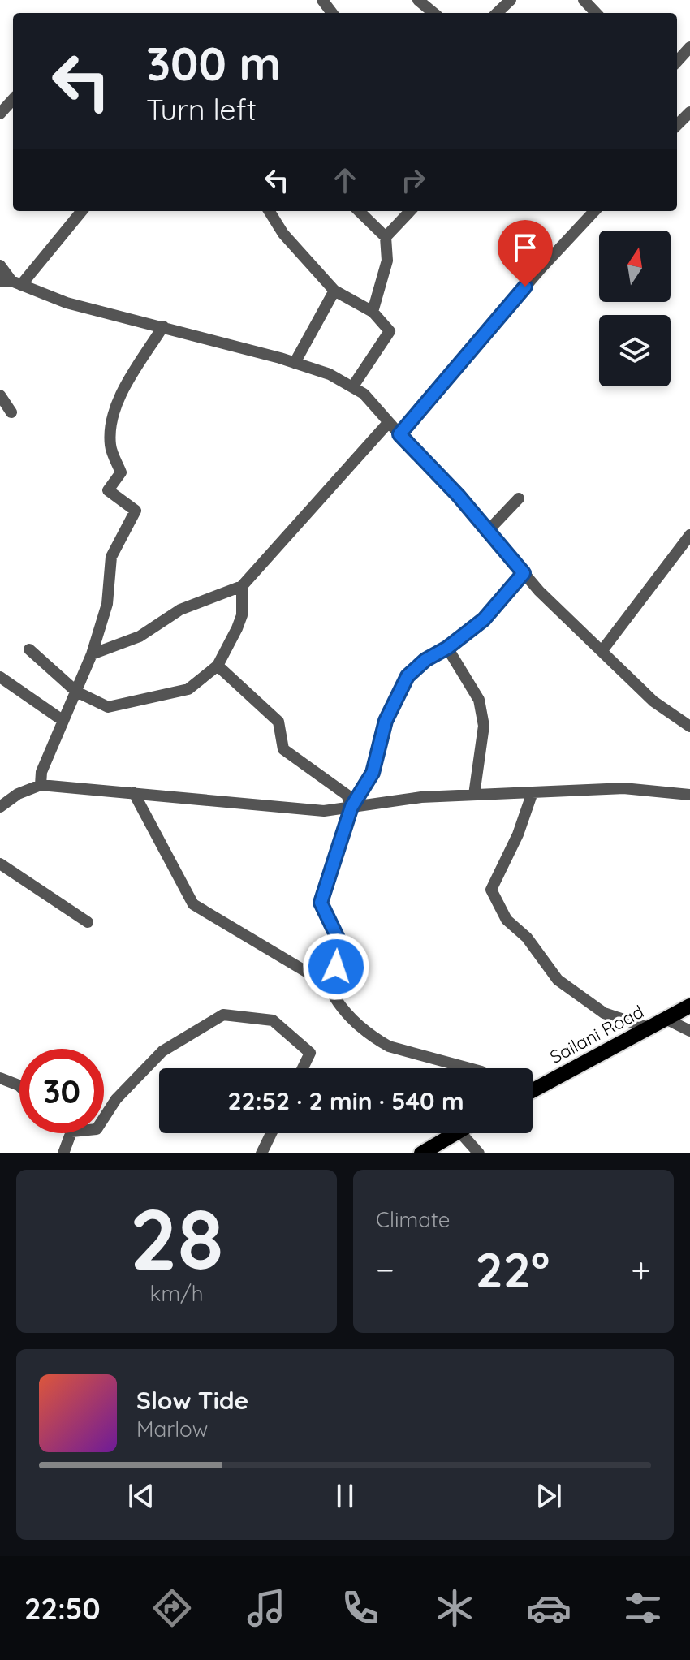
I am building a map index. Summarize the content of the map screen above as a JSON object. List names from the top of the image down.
{
  "streets": {
    "main road": ["Sailani Road"]
  },
  "north": "top",
  "page": {
    "turn": ["300 m", "Turn left"],
    "limit": "30",
    "trip": "22:52 · 2 min · 540 m",
    "tile": [
      ["28", "km/h"],
      "Climate"
    ],
    "heat": ["−", "22°", "+"],
    "song": ["Slow Tide", "Marlow"],
    "tabs": "22:50"
  }
}
